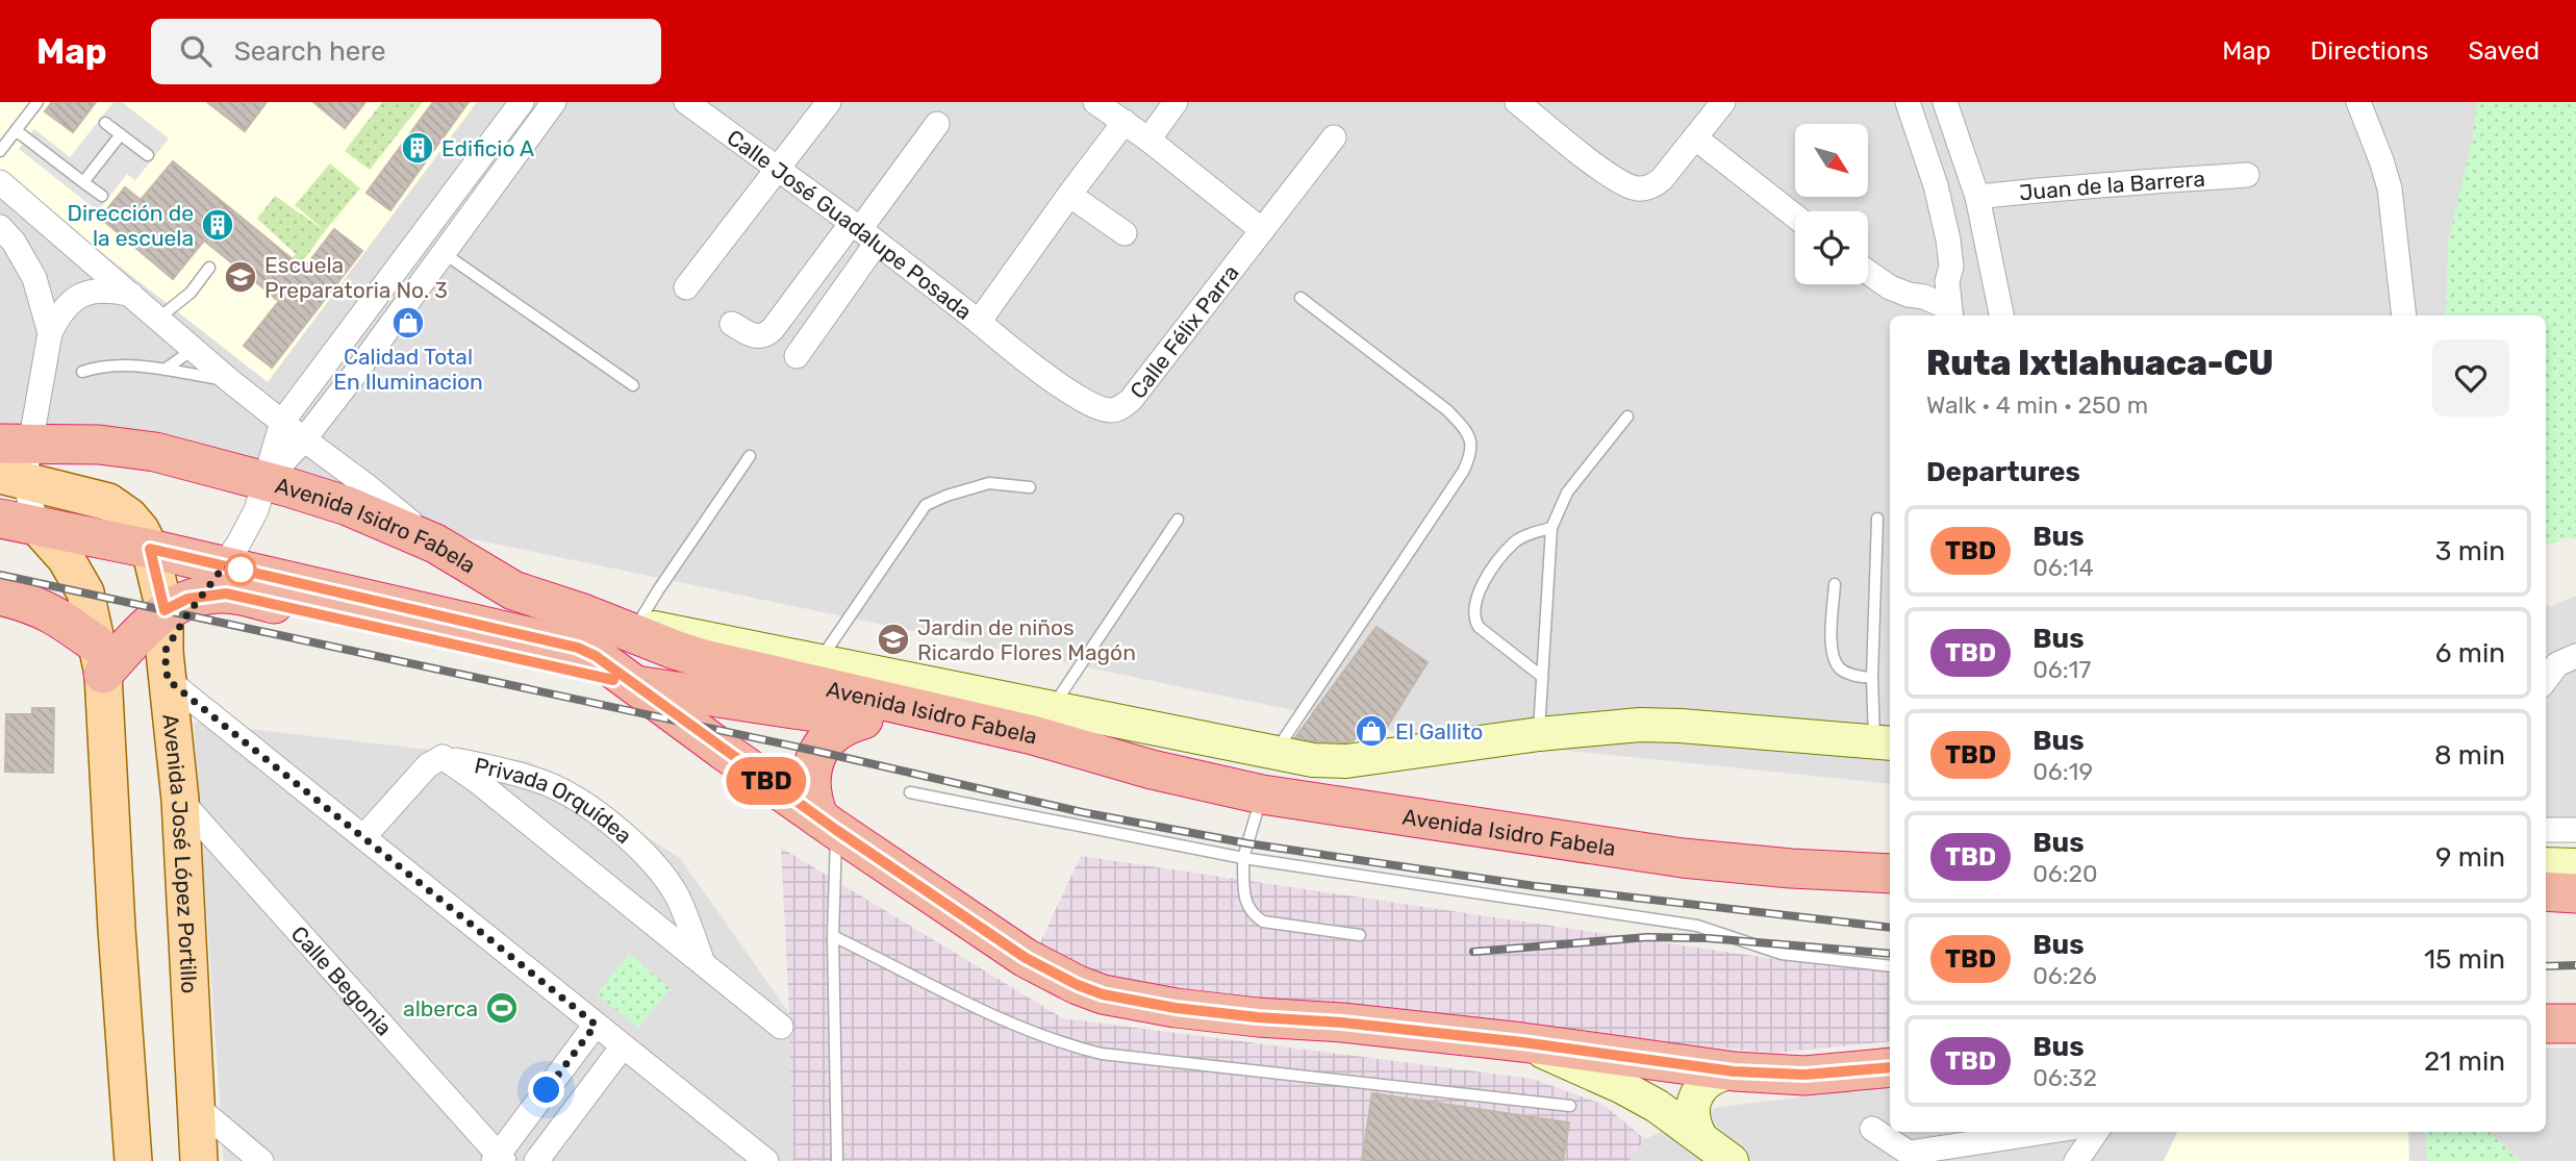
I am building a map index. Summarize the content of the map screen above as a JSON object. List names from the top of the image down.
{
  "streets": {
    "highway": ["Avenida Isidro Fabela"],
    "main road": ["Avenida José López Portillo"],
    "street": [
      "Juan de la Barrera",
      "Calle José Guadalupe Posada",
      "Calle Félix Parra",
      "Privada Orquídea",
      "Calle Begonia"
    ]
  },
  "crossings": [
    ["Calle José Guadalupe Posada", "Calle Félix Parra"],
    ["Avenida José López Portillo", "Calle Begonia"]
  ],
  "places": {
    "building": ["Edificio A", "Dirección de la escuela"],
    "school or university": ["Escuela Preparatoria No. 3", "Jardin de niños Ricardo Flores Magón"],
    "shop": ["Calidad Total En Iluminacion", "El Gallito"],
    "sports": ["alberca"]
  },
  "lines": ["bus line TBD"],
  "north": "bottom right",
  "page": {
    "header": "Map",
    "search": "Search here",
    "nav": ["Map", "Directions", "Saved"],
    "on_map": "TBD",
    "heading": [
      ["Ruta Ixtlahuaca-CU", "Walk · 4 min · 250 m"],
      "Departures"
    ],
    "list": [
      {
        "mark": "TBD",
        "name": "Bus",
        "note": "06:14",
        "value": "3 min"
      },
      {
        "mark": "TBD",
        "name": "Bus",
        "note": "06:17",
        "value": "6 min"
      },
      {
        "mark": "TBD",
        "name": "Bus",
        "note": "06:19",
        "value": "8 min"
      },
      {
        "mark": "TBD",
        "name": "Bus",
        "note": "06:20",
        "value": "9 min"
      },
      {
        "mark": "TBD",
        "name": "Bus",
        "note": "06:26",
        "value": "15 min"
      },
      {
        "mark": "TBD",
        "name": "Bus",
        "note": "06:32",
        "value": "21 min"
      }
    ]
  }
}
